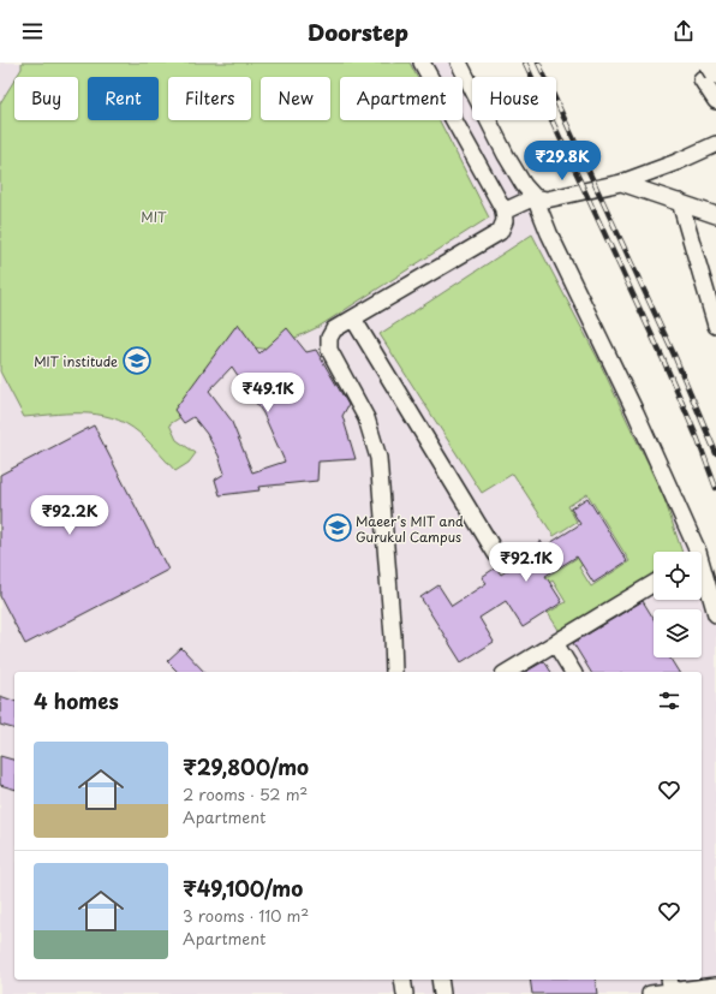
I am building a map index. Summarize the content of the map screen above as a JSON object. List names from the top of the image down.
{
  "parks": ["MIT"],
  "places": {
    "school or university": ["MIT institude", "Maeer's MIT and Gurukul Campus"]
  },
  "page": {
    "header": "Doorstep",
    "chip": [
      "Buy",
      "Rent",
      "Filters",
      "New",
      "Apartment",
      "House"
    ],
    "price": [
      "₹29.8K",
      "₹49.1K",
      "₹92.2K",
      "₹92.1K"
    ],
    "heading": "4 homes",
    "list": [
      {
        "name": "₹29,800/mo",
        "note": "2 rooms · 52 m² · Apartment"
      },
      {
        "name": "₹49,100/mo",
        "note": "3 rooms · 110 m² · Apartment"
      }
    ]
  }
}
